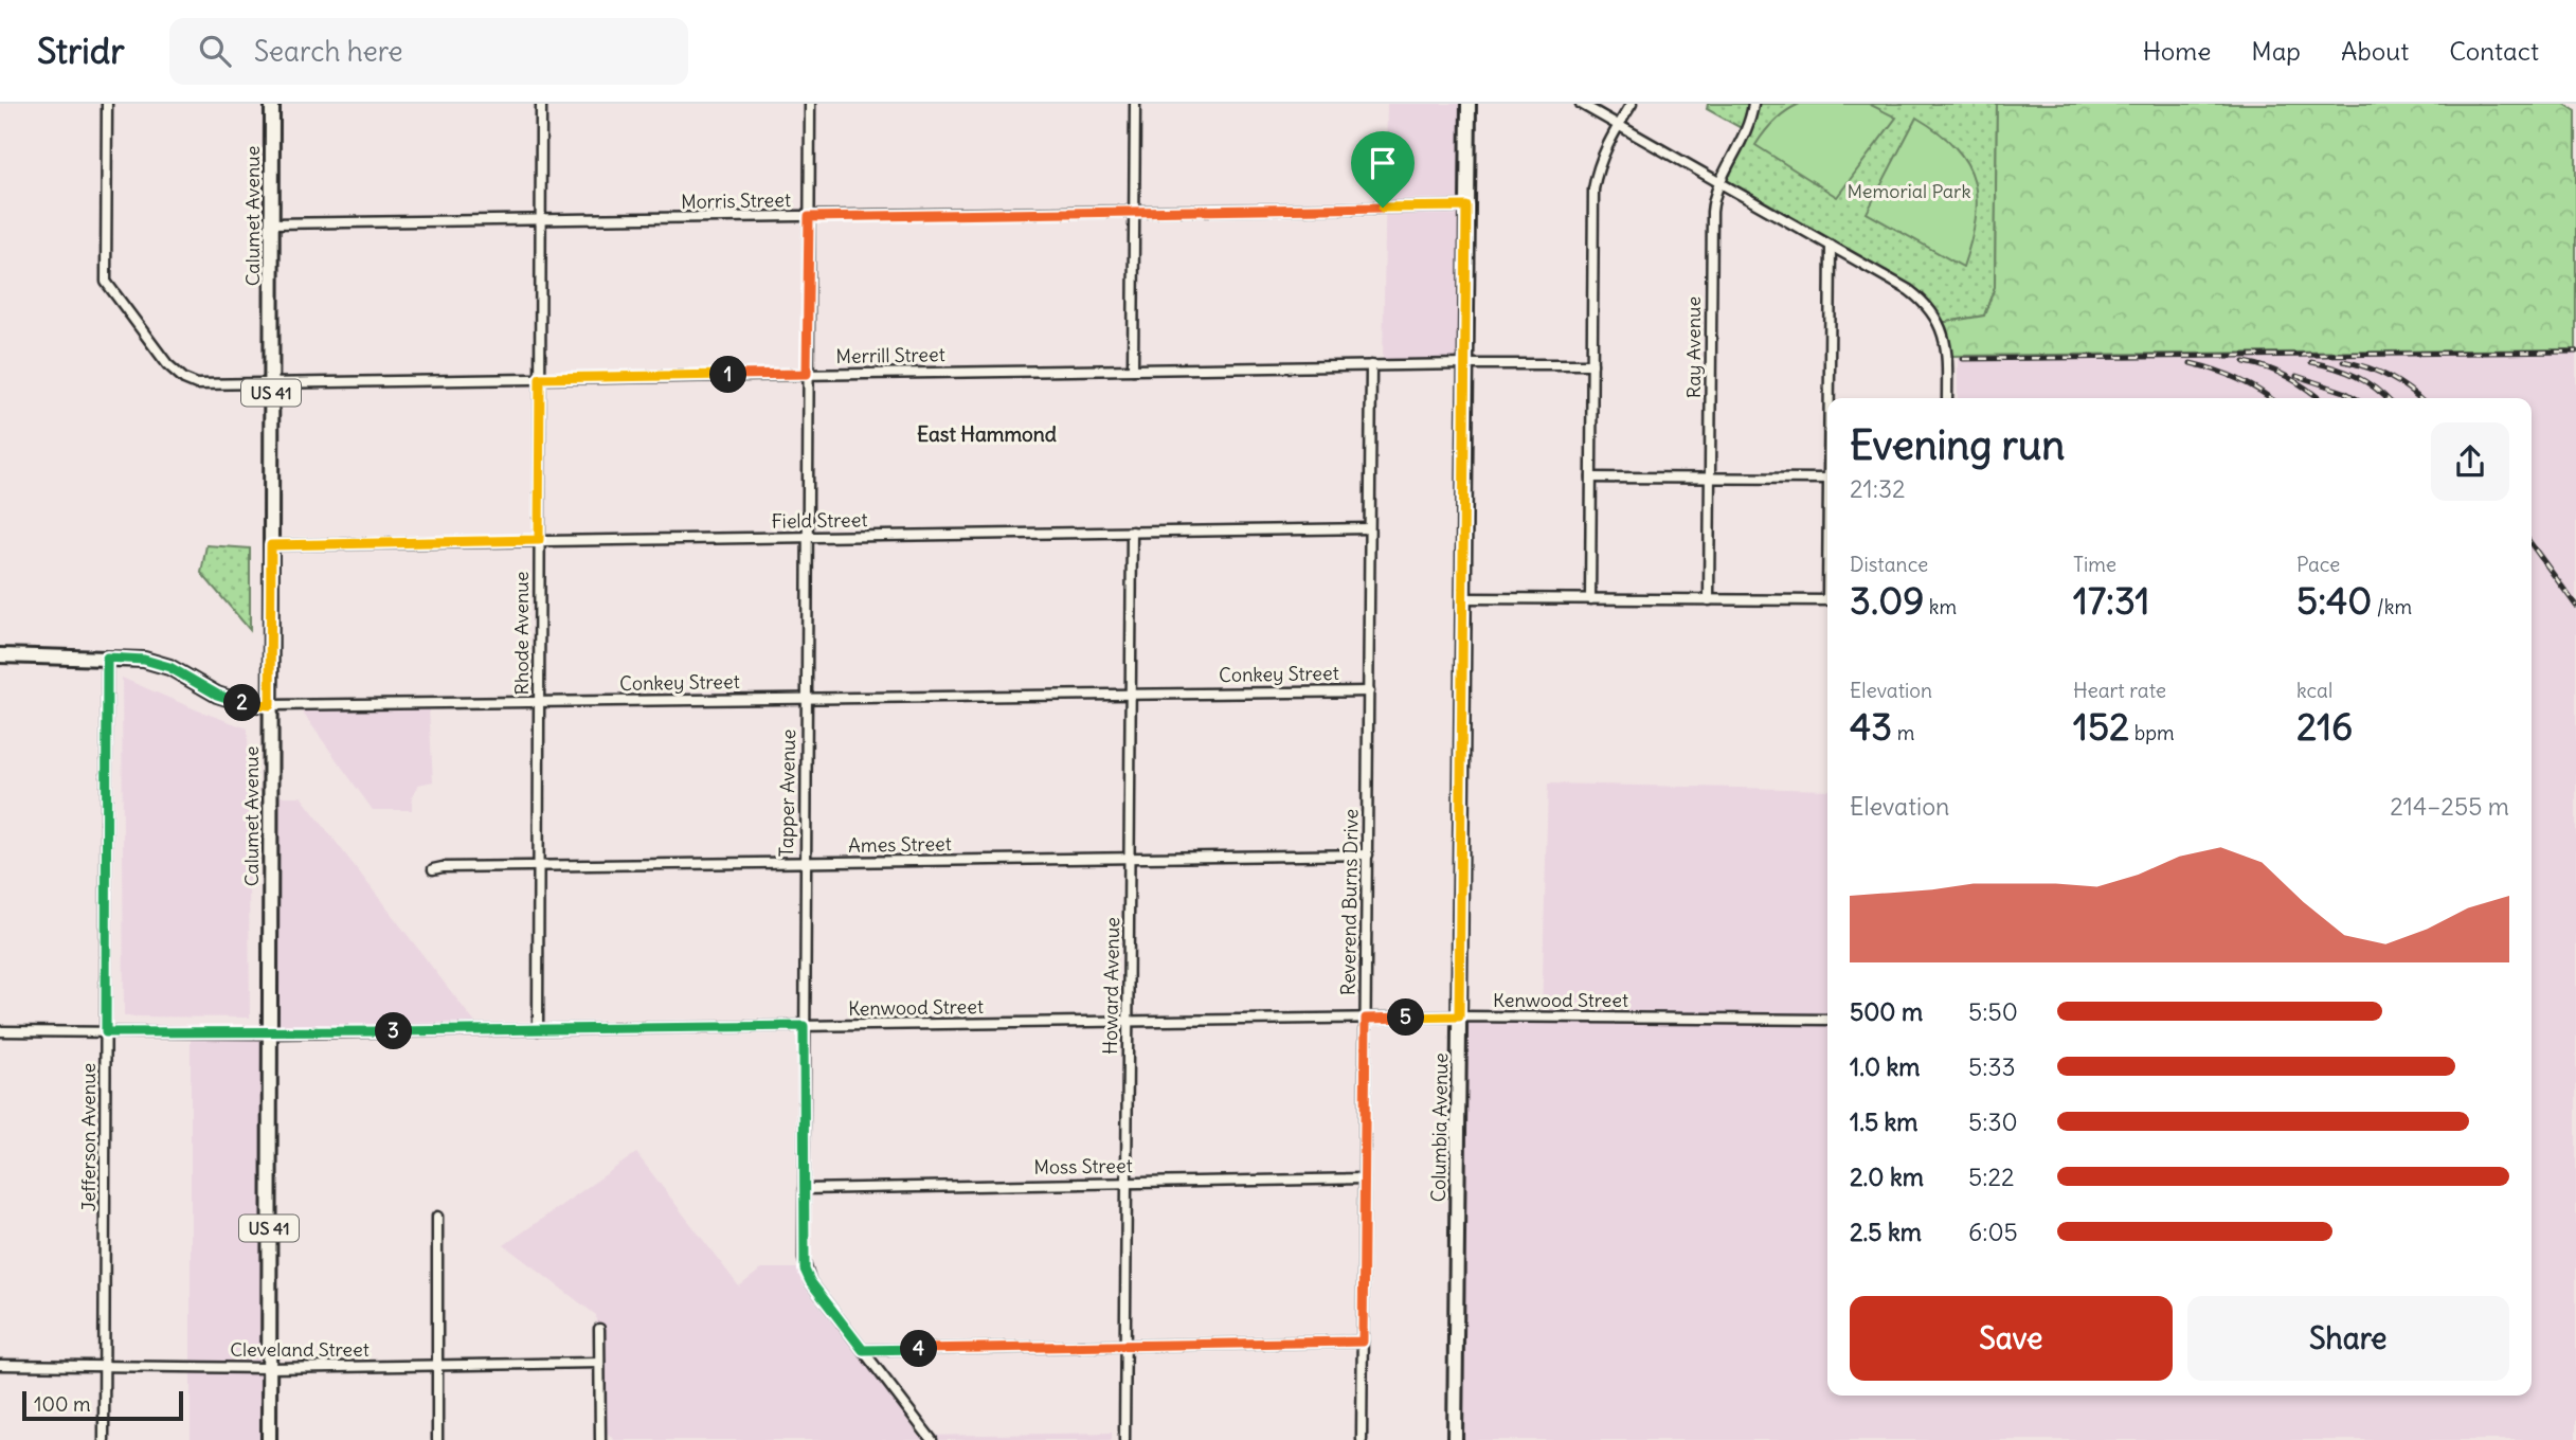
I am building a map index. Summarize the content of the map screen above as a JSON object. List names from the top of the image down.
{
  "streets": {
    "street": [
      "Morris Street",
      "Calumet Avenue",
      "Ray Avenue",
      "Merrill Street",
      "US 41",
      "Field Street",
      "Rhode Avenue",
      "Conkey Street",
      "Tapper Avenue",
      "Ames Street",
      "Reverend Burns Drive",
      "Howard Avenue",
      "Kenwood Street",
      "Columbia Avenue",
      "Jefferson Avenue",
      "Moss Street",
      "Cleveland Street"
    ]
  },
  "crossings": [
    ["Morris Street", "Calumet Avenue"],
    ["Morris Street", "Rhode Avenue"],
    ["Morris Street", "Tapper Avenue"],
    ["Morris Street", "Columbia Avenue"],
    ["Calumet Avenue", "Merrill Street"],
    ["Calumet Avenue", "Field Street"],
    ["Calumet Avenue", "Conkey Street"],
    ["Calumet Avenue", "Kenwood Street"],
    ["Calumet Avenue", "Cleveland Street"],
    ["Merrill Street", "Rhode Avenue"],
    ["Merrill Street", "Tapper Avenue"],
    ["Merrill Street", "Reverend Burns Drive"],
    ["Merrill Street", "Columbia Avenue"],
    ["Field Street", "Rhode Avenue"],
    ["Field Street", "Tapper Avenue"],
    ["Field Street", "Reverend Burns Drive"],
    ["Field Street", "Howard Avenue"],
    ["Rhode Avenue", "Conkey Street"],
    ["Rhode Avenue", "Ames Street"],
    ["Rhode Avenue", "Kenwood Street"],
    ["Conkey Street", "Tapper Avenue"],
    ["Conkey Street", "Reverend Burns Drive"],
    ["Conkey Street", "Howard Avenue"],
    ["Conkey Street", "Jefferson Avenue"],
    ["Tapper Avenue", "Ames Street"],
    ["Tapper Avenue", "Kenwood Street"],
    ["Tapper Avenue", "Moss Street"],
    ["Ames Street", "Reverend Burns Drive"],
    ["Ames Street", "Howard Avenue"],
    ["Reverend Burns Drive", "Kenwood Street"],
    ["Reverend Burns Drive", "Moss Street"],
    ["Howard Avenue", "Kenwood Street"],
    ["Howard Avenue", "Moss Street"],
    ["Kenwood Street", "Columbia Avenue"],
    ["Kenwood Street", "Jefferson Avenue"],
    ["Jefferson Avenue", "Cleveland Street"]
  ],
  "districts": ["East Hammond"],
  "parks": ["Memorial Park"],
  "scale_bar": "100 m",
  "page": {
    "header": "Stridr",
    "search": "Search here",
    "nav": [
      "Home",
      "Map",
      "About",
      "Contact"
    ],
    "pins": [
      "1",
      "2",
      "5",
      "3",
      "4"
    ],
    "heading": ["Evening run", "21:32"],
    "stats": [
      ["Distance", "3.09 km"],
      ["Time", "17:31"],
      ["Pace", "5:40 /km"],
      ["Elevation", "43 m"],
      ["Heart rate", "152 bpm"],
      ["kcal", "216"]
    ],
    "chart": ["Elevation", "214–255 m"],
    "list": [
      {
        "name": "500 m",
        "note": "5:50"
      },
      {
        "name": "1.0 km",
        "note": "5:33"
      },
      {
        "name": "1.5 km",
        "note": "5:30"
      },
      {
        "name": "2.0 km",
        "note": "5:22"
      },
      {
        "name": "2.5 km",
        "note": "6:05"
      }
    ],
    "buttons": ["Save", "Share"],
    "scale": "100 m"
  }
}
